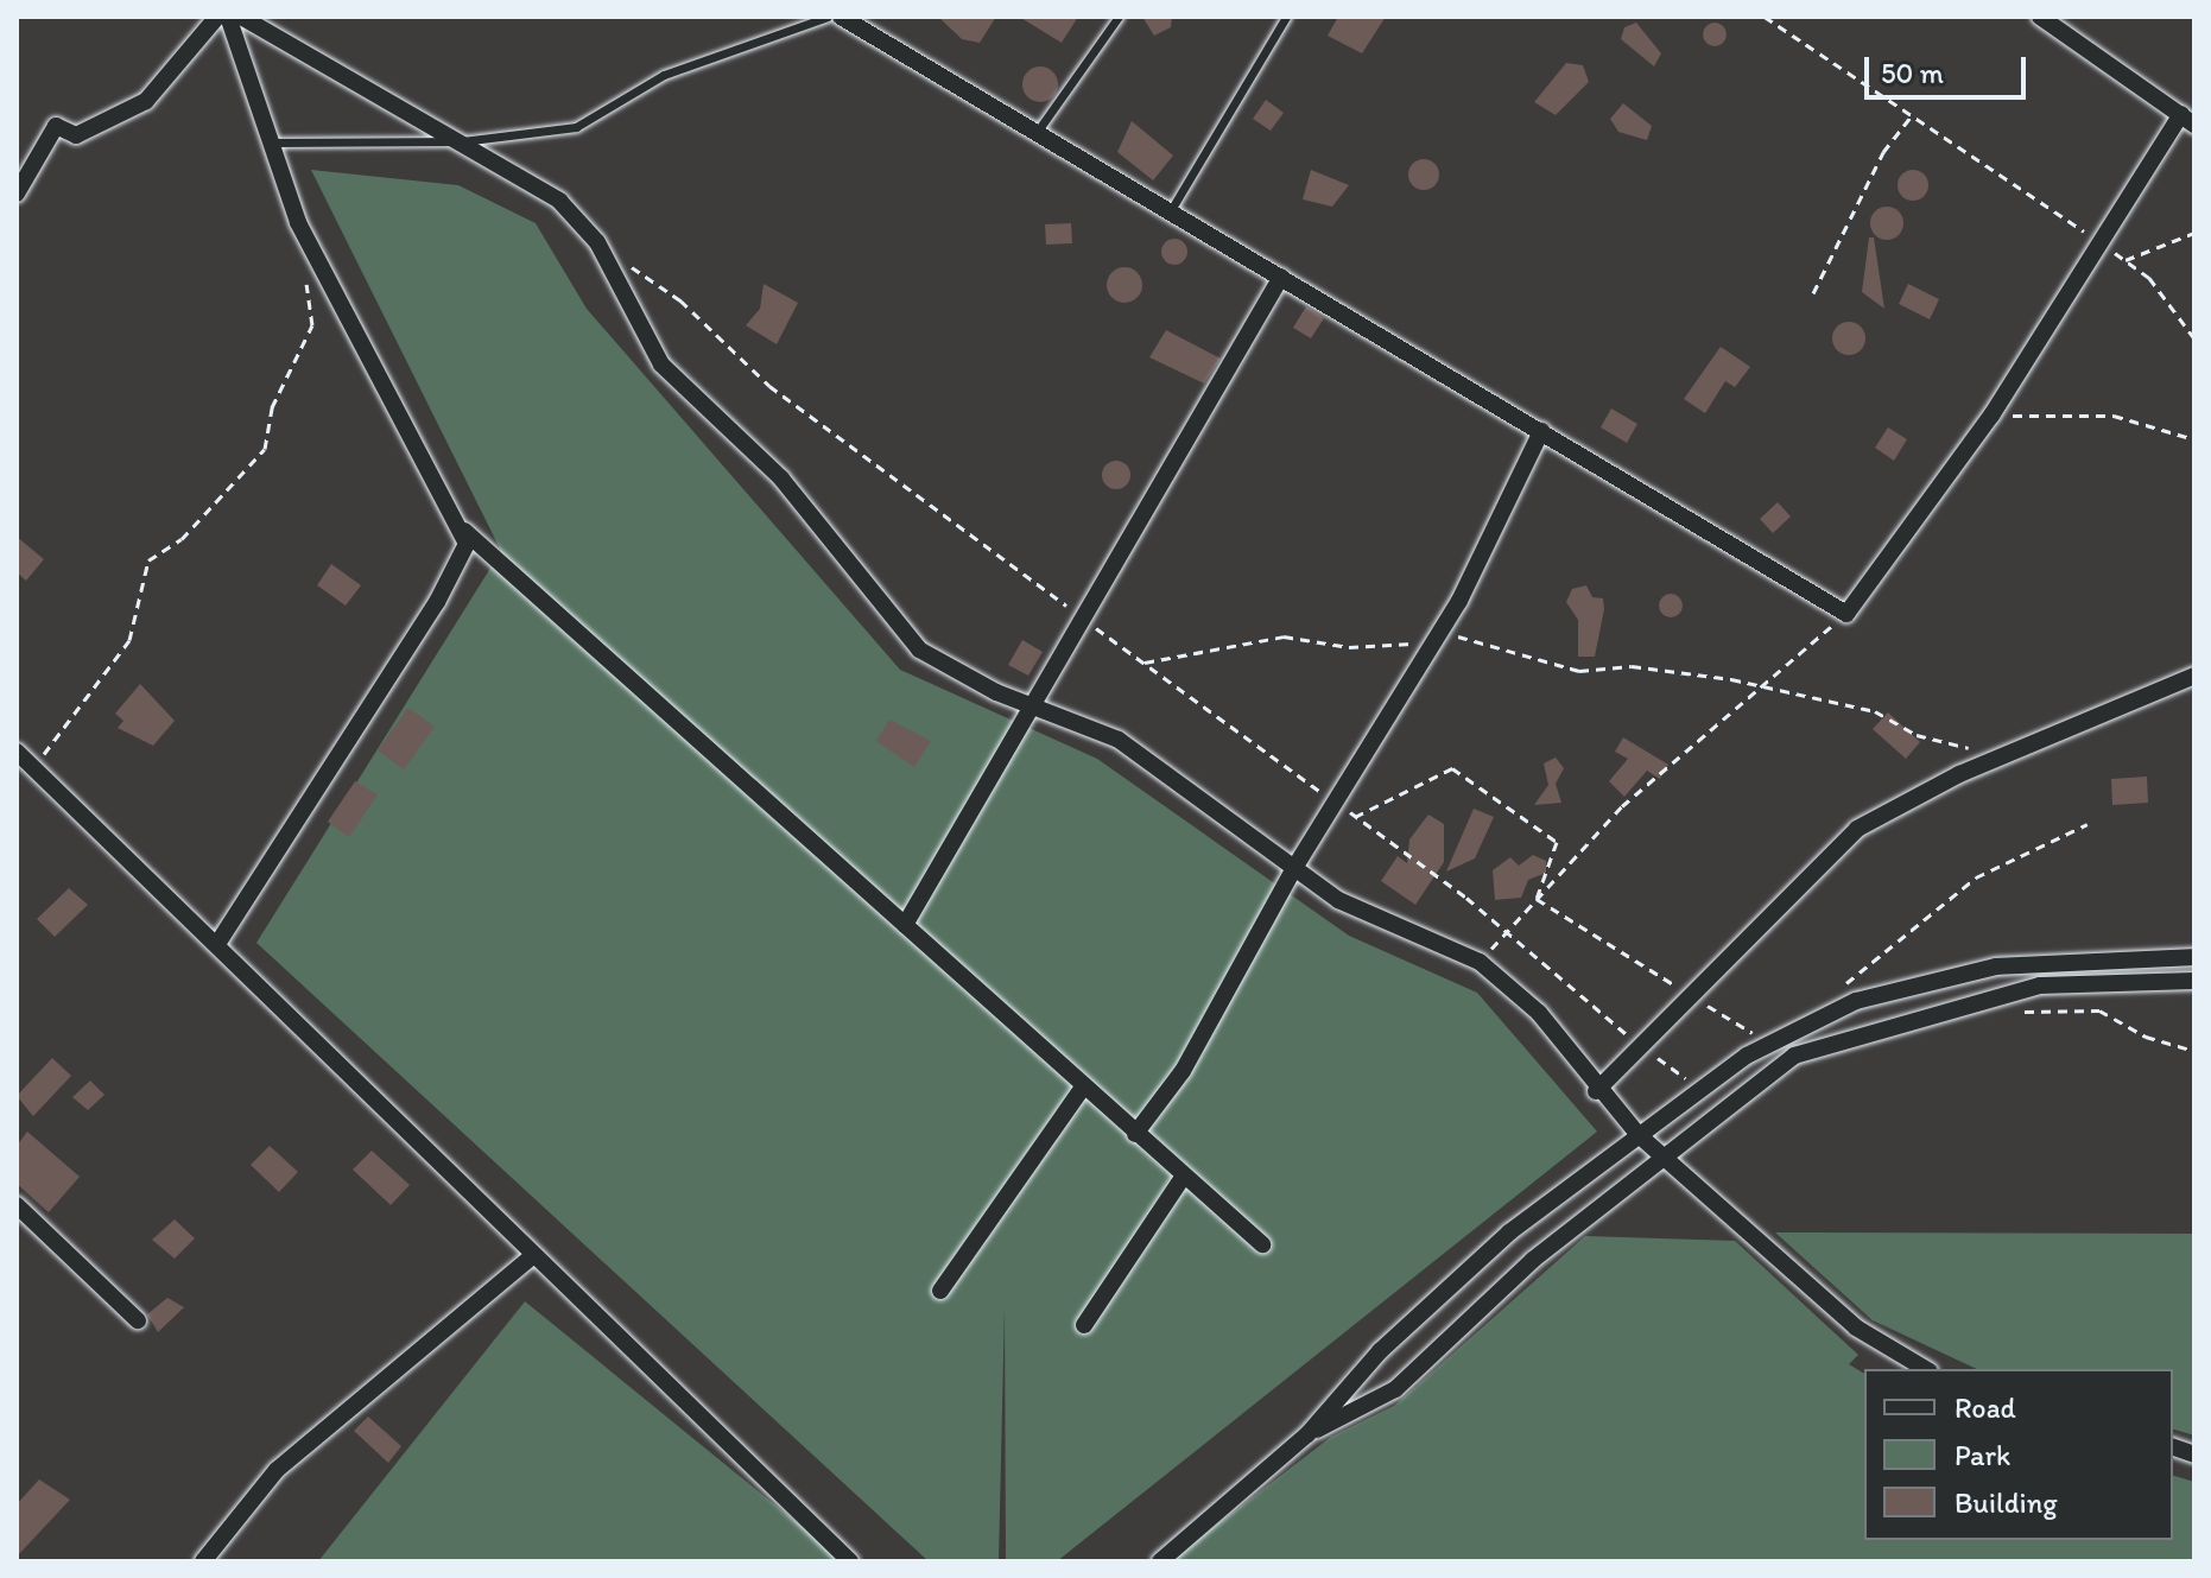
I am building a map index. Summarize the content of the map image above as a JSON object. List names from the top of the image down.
{
  "legend": ["Road", "Park", "Building"],
  "scale_bar": "50 m"
}
